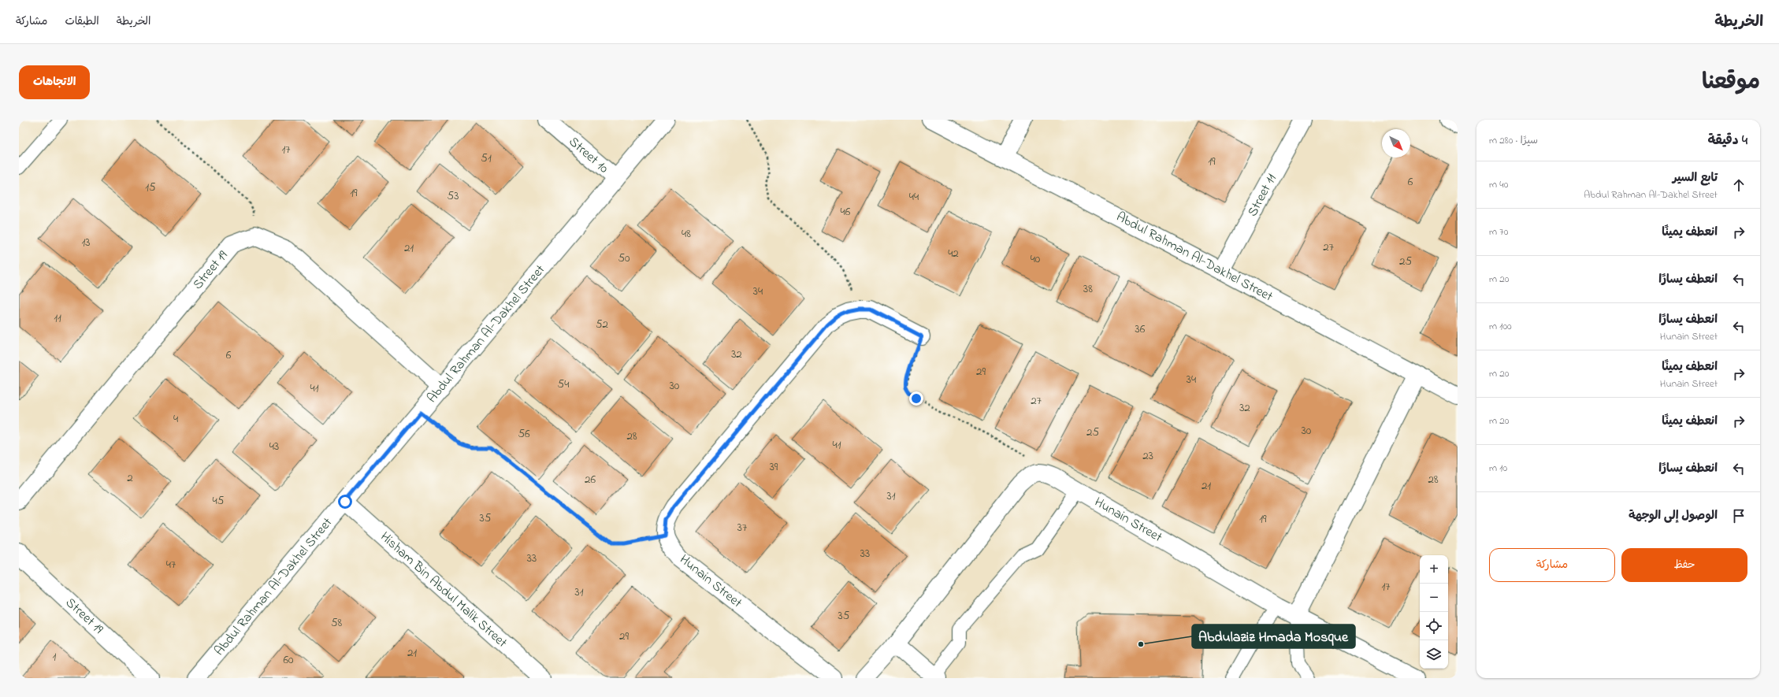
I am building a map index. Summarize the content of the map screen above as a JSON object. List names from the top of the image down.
{
  "streets": {
    "street": [
      "Street 10",
      "Street 11",
      "Abdul Rahman Al-Dakhel Street",
      "Street 19",
      "Hunain Street",
      "Hisham Bin Abdul Malik Street"
    ]
  },
  "crossings": [
    ["Street 10", "Abdul Rahman Al-Dakhel Street"],
    ["Street 11", "Abdul Rahman Al-Dakhel Street"],
    ["Abdul Rahman Al-Dakhel Street", "Hisham Bin Abdul Malik Street"]
  ],
  "places": ["Abdulaziz Hmada Mosque"],
  "house_numbers": [
    "17",
    "51",
    "19",
    "6",
    "15",
    "19",
    "53",
    "44",
    "46",
    "48",
    "13",
    "27",
    "21",
    "42",
    "50",
    "40",
    "25",
    "38",
    "34",
    "11",
    "52",
    "36",
    "32",
    "6",
    "29",
    "34",
    "54",
    "30",
    "41",
    "27",
    "32",
    "4",
    "30",
    "25",
    "56",
    "28",
    "41",
    "43",
    "23",
    "39",
    "2",
    "26",
    "28",
    "21",
    "31",
    "45",
    "35",
    "19",
    "37",
    "33",
    "33",
    "47",
    "17",
    "31",
    "35",
    "58",
    "29",
    "21",
    "1",
    "60"
  ],
  "north": "bottom right",
  "page": {
    "header": "الخريطة",
    "nav": ["الخريطة", "الطبقات", "مشاركة"],
    "title": "موقعنا",
    "buttons": [
      "الاتجاهات",
      ["حفظ", "مشاركة"]
    ],
    "heading": ["4 دقيقة", "سيرًا · 280 m"],
    "list": [
      ["تابع السير", "Abdul Rahman Al-Dakhel Street", "40 m"],
      ["انعطف يمينًا", "70 m"],
      ["انعطف يسارًا", "20 m"],
      ["انعطف يسارًا", "Hunain Street", "100 m"],
      ["انعطف يمينًا", "Hunain Street", "20 m"],
      ["انعطف يمينًا", "20 m"],
      ["انعطف يسارًا", "10 m"],
      "الوصول إلى الوجهة"
    ],
    "map_buttons": ["+", "−"]
  }
}
